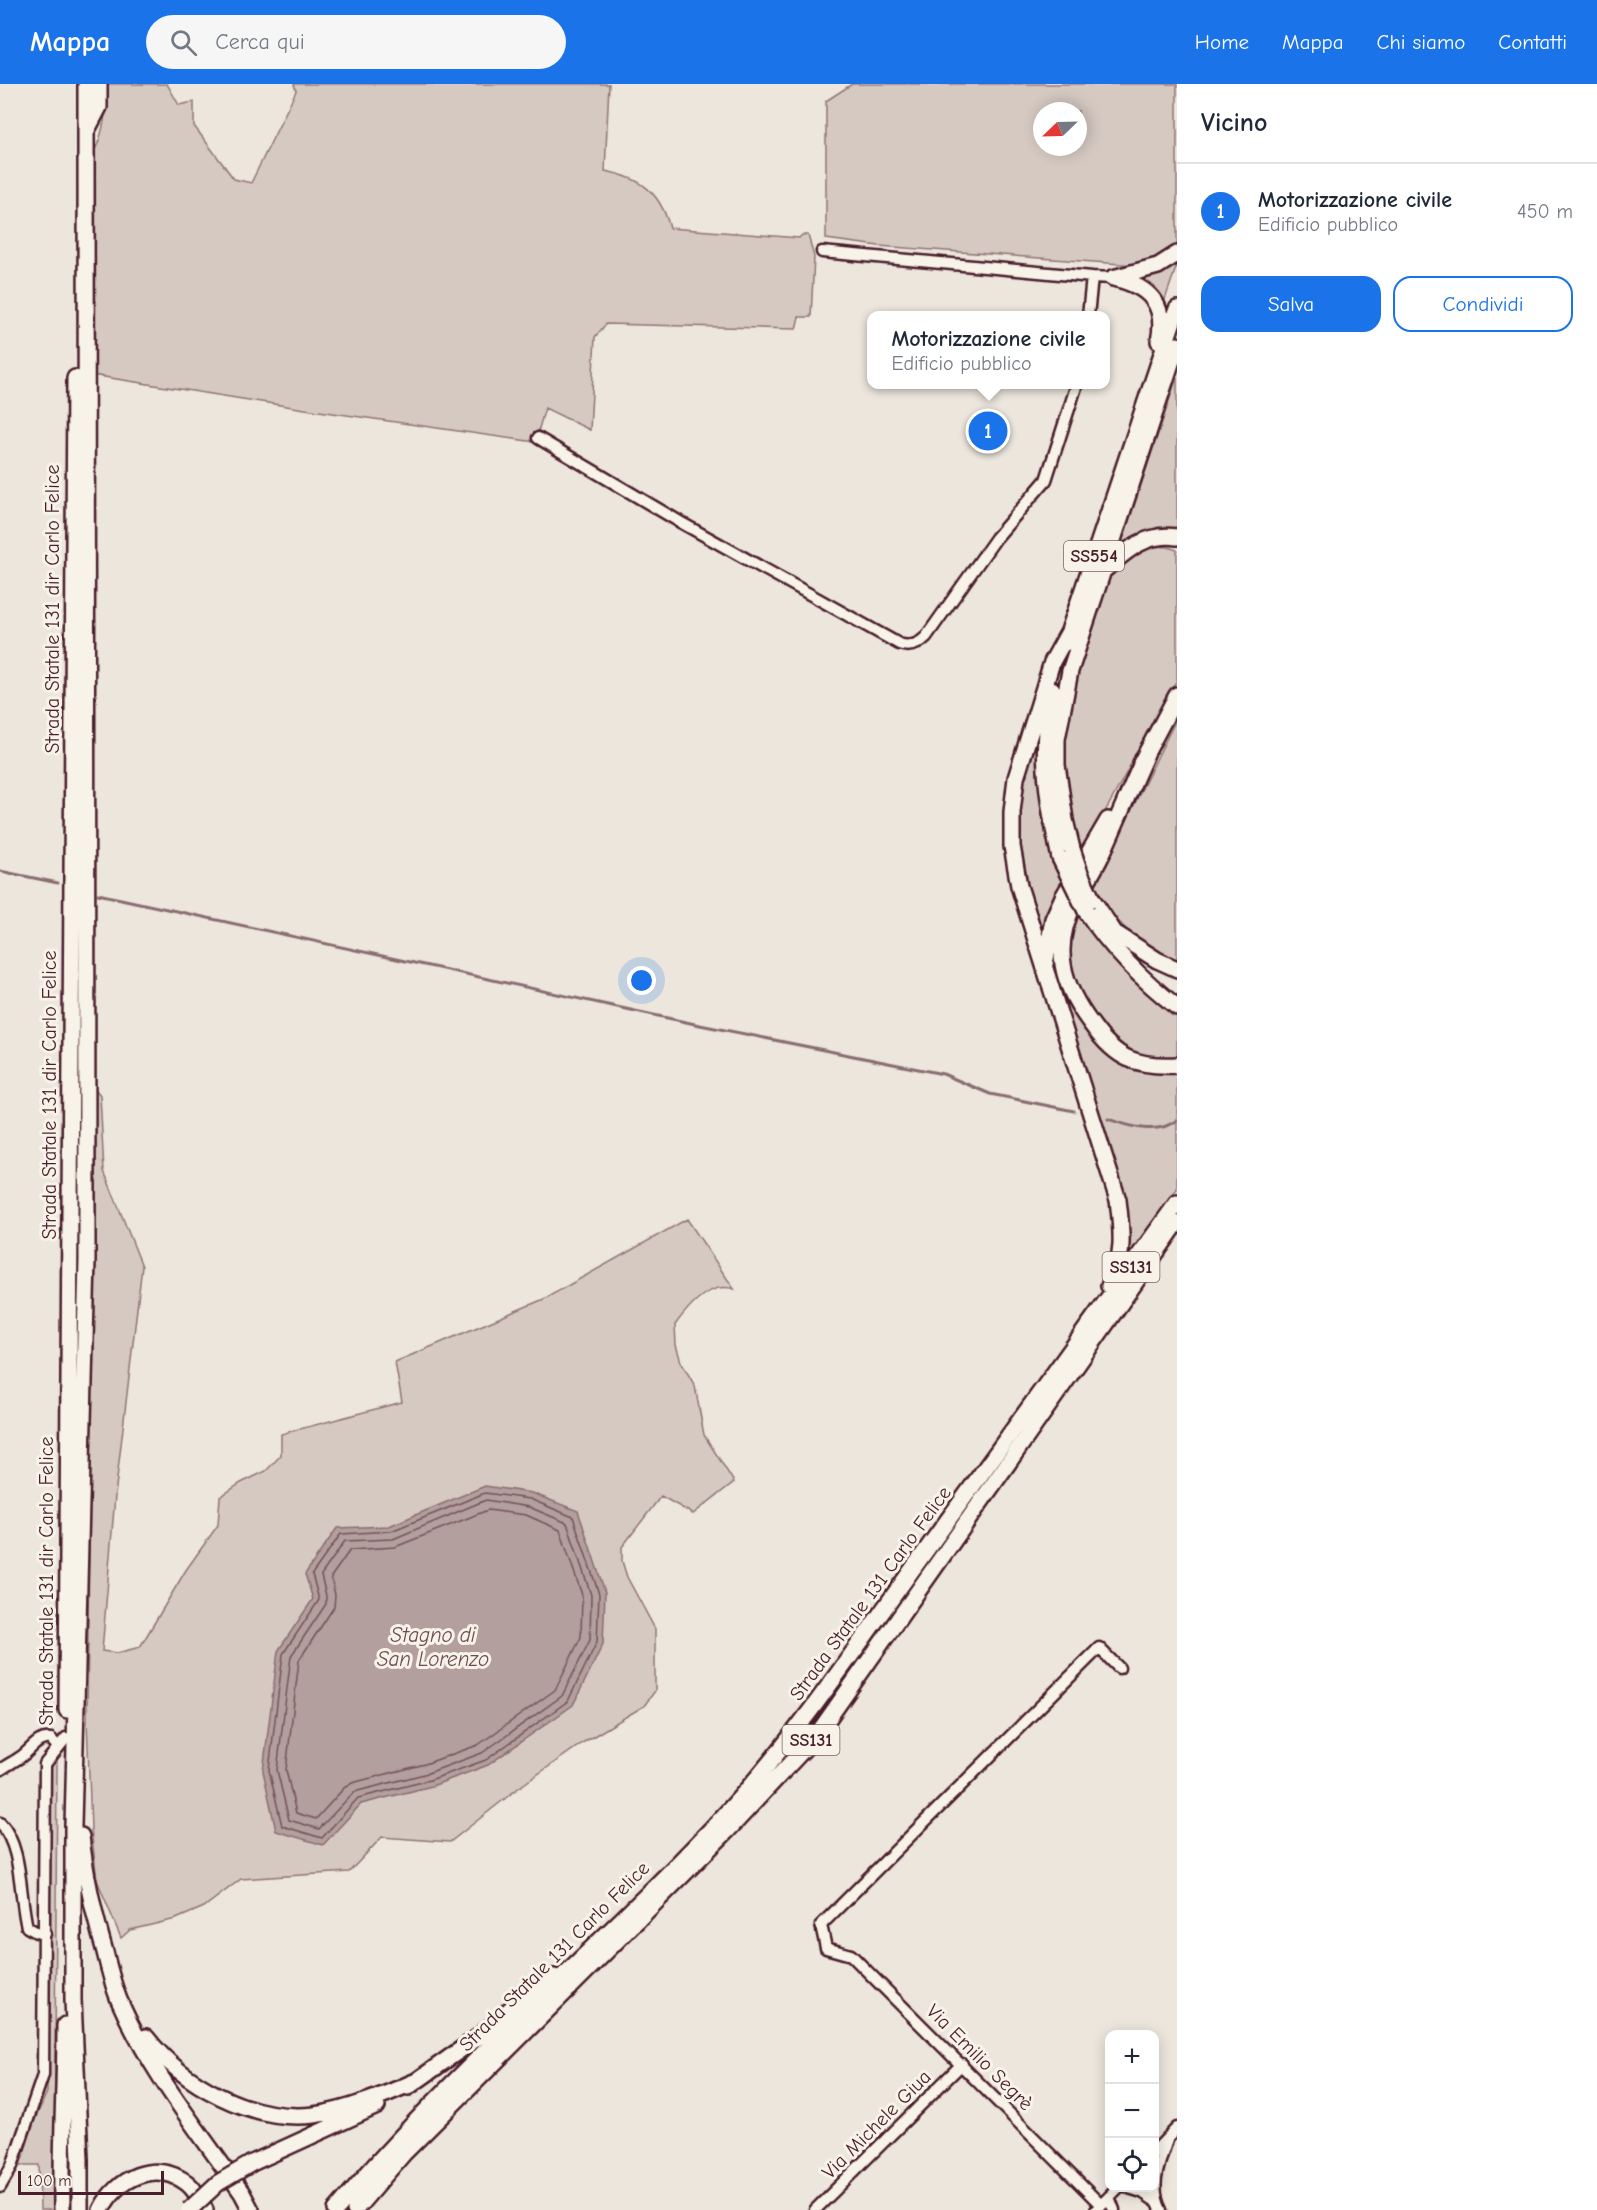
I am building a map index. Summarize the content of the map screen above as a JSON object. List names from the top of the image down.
{
  "streets": {
    "highway": [
      "SS554",
      "Strada Statale 131 dir Carlo Felice",
      "SS131",
      "Strada Statale 131 Carlo Felice"
    ],
    "street": ["Via Emilio Segrè", "Via Michele Giua"]
  },
  "crossings": [
    ["Via Emilio Segrè", "Via Michele Giua"]
  ],
  "water": ["Stagno di San Lorenzo"],
  "scale_bar": "100 m",
  "north": "bottom left",
  "page": {
    "header": "Mappa",
    "search": "Cerca qui",
    "nav": [
      "Home",
      "Mappa",
      "Chi siamo",
      "Contatti"
    ],
    "heading": "Vicino",
    "list": [
      {
        "mark": "1",
        "name": "Motorizzazione civile",
        "note": "Edificio pubblico",
        "value": "450 m"
      }
    ],
    "buttons": ["Salva", "Condividi"],
    "popup": ["Motorizzazione civile", "Edificio pubblico"],
    "pins": "1",
    "map_buttons": ["+", "−"],
    "scale": "100 m"
  }
}
